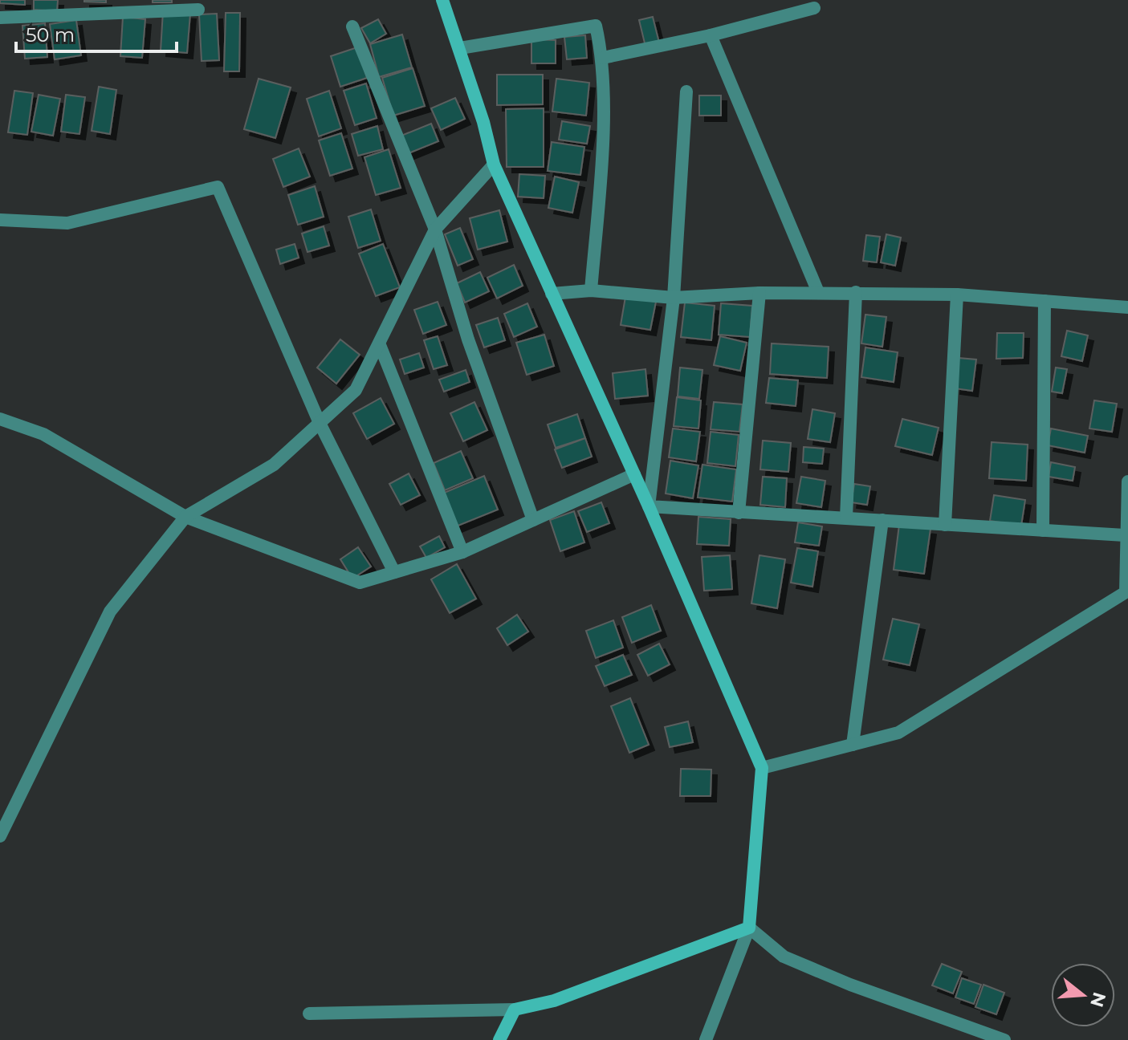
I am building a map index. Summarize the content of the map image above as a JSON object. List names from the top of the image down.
{
  "scale_bar": "50 m",
  "north": "right"
}
